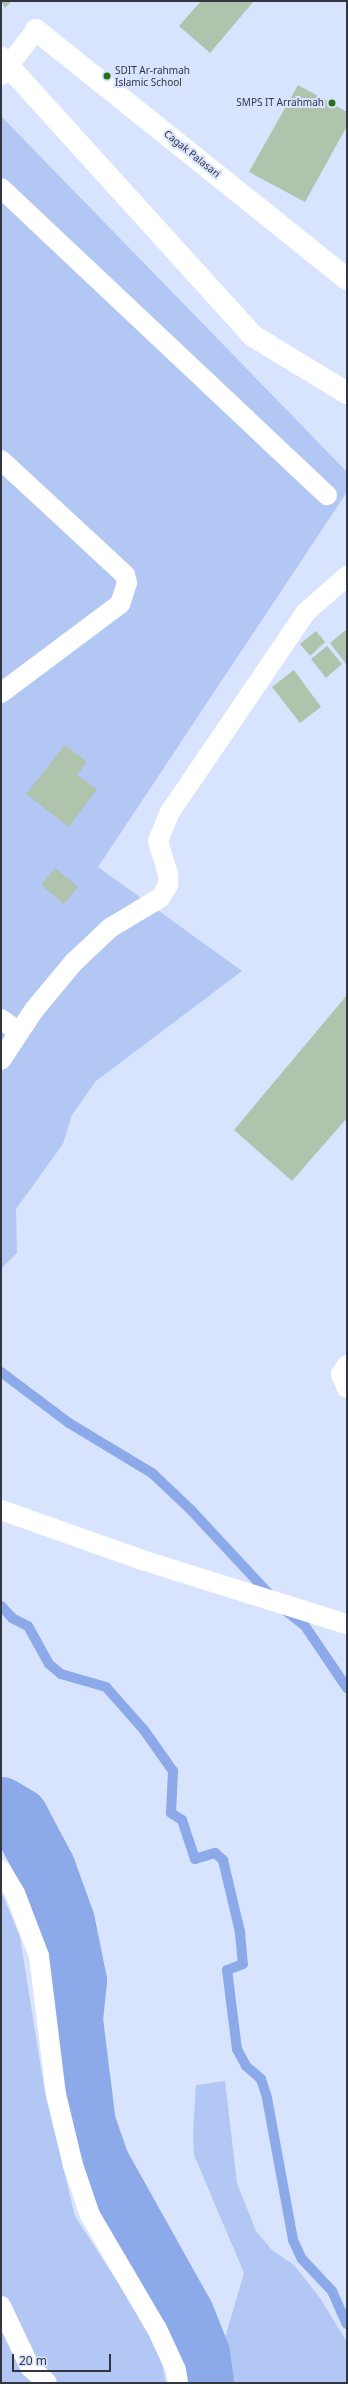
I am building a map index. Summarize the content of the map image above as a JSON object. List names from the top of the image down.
{
  "streets": {
    "main road": ["Cagak Palasari"]
  },
  "places": ["SDIT Ar-rahmah Islamic School", "SMPS IT Arrahmah"],
  "scale_bar": "20 m"
}
